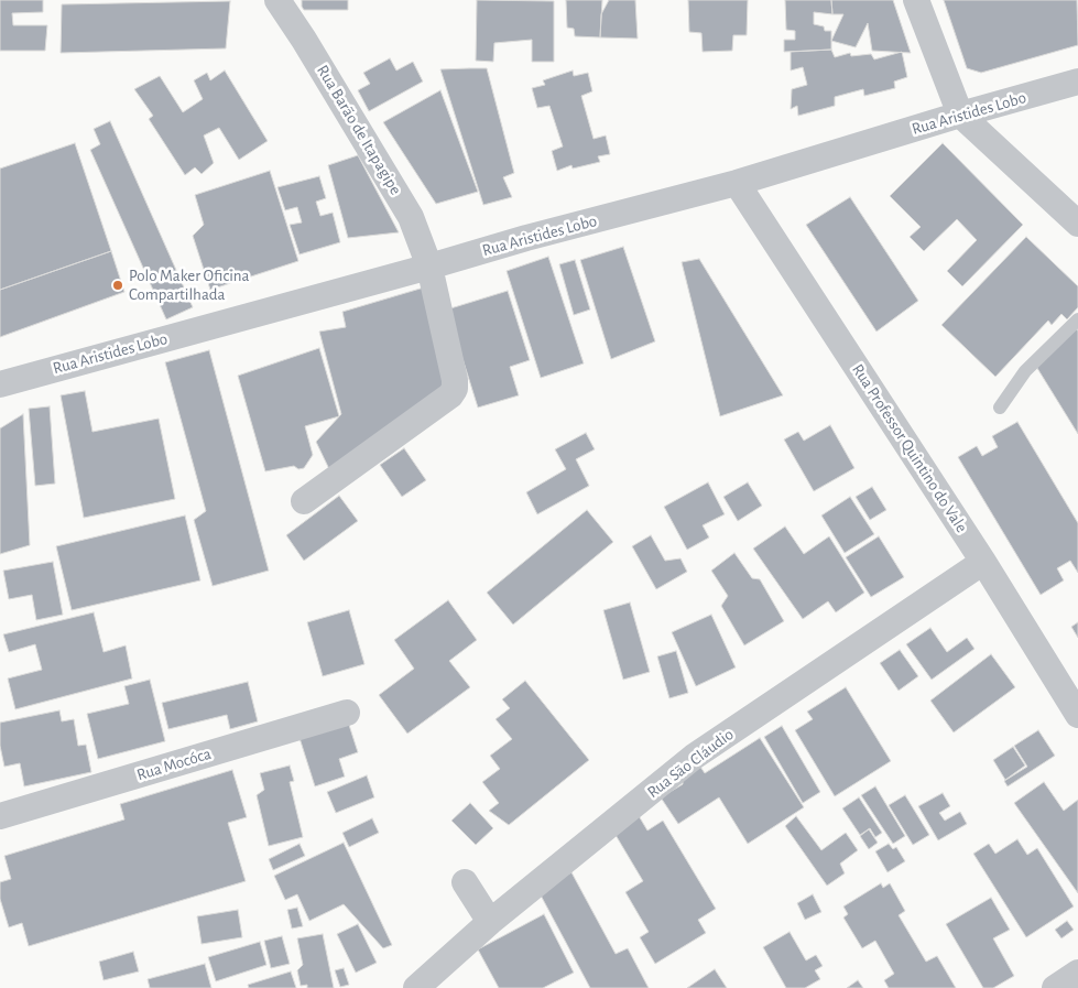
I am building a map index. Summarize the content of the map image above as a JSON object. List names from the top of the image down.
{
  "streets": {
    "street": [
      "Rua Aristides Lobo",
      "Rua Barão de Itapagipe",
      "Rua Professor Quintino do Vale",
      "Rua São Cláudio",
      "Rua Mocóca"
    ]
  },
  "crossings": [
    ["Rua Aristides Lobo", "Rua Barão de Itapagipe"],
    ["Rua Aristides Lobo", "Rua Professor Quintino do Vale"],
    ["Rua Professor Quintino do Vale", "Rua São Cláudio"]
  ],
  "places": ["Polo Maker Oficina Compartilhada"]
}
